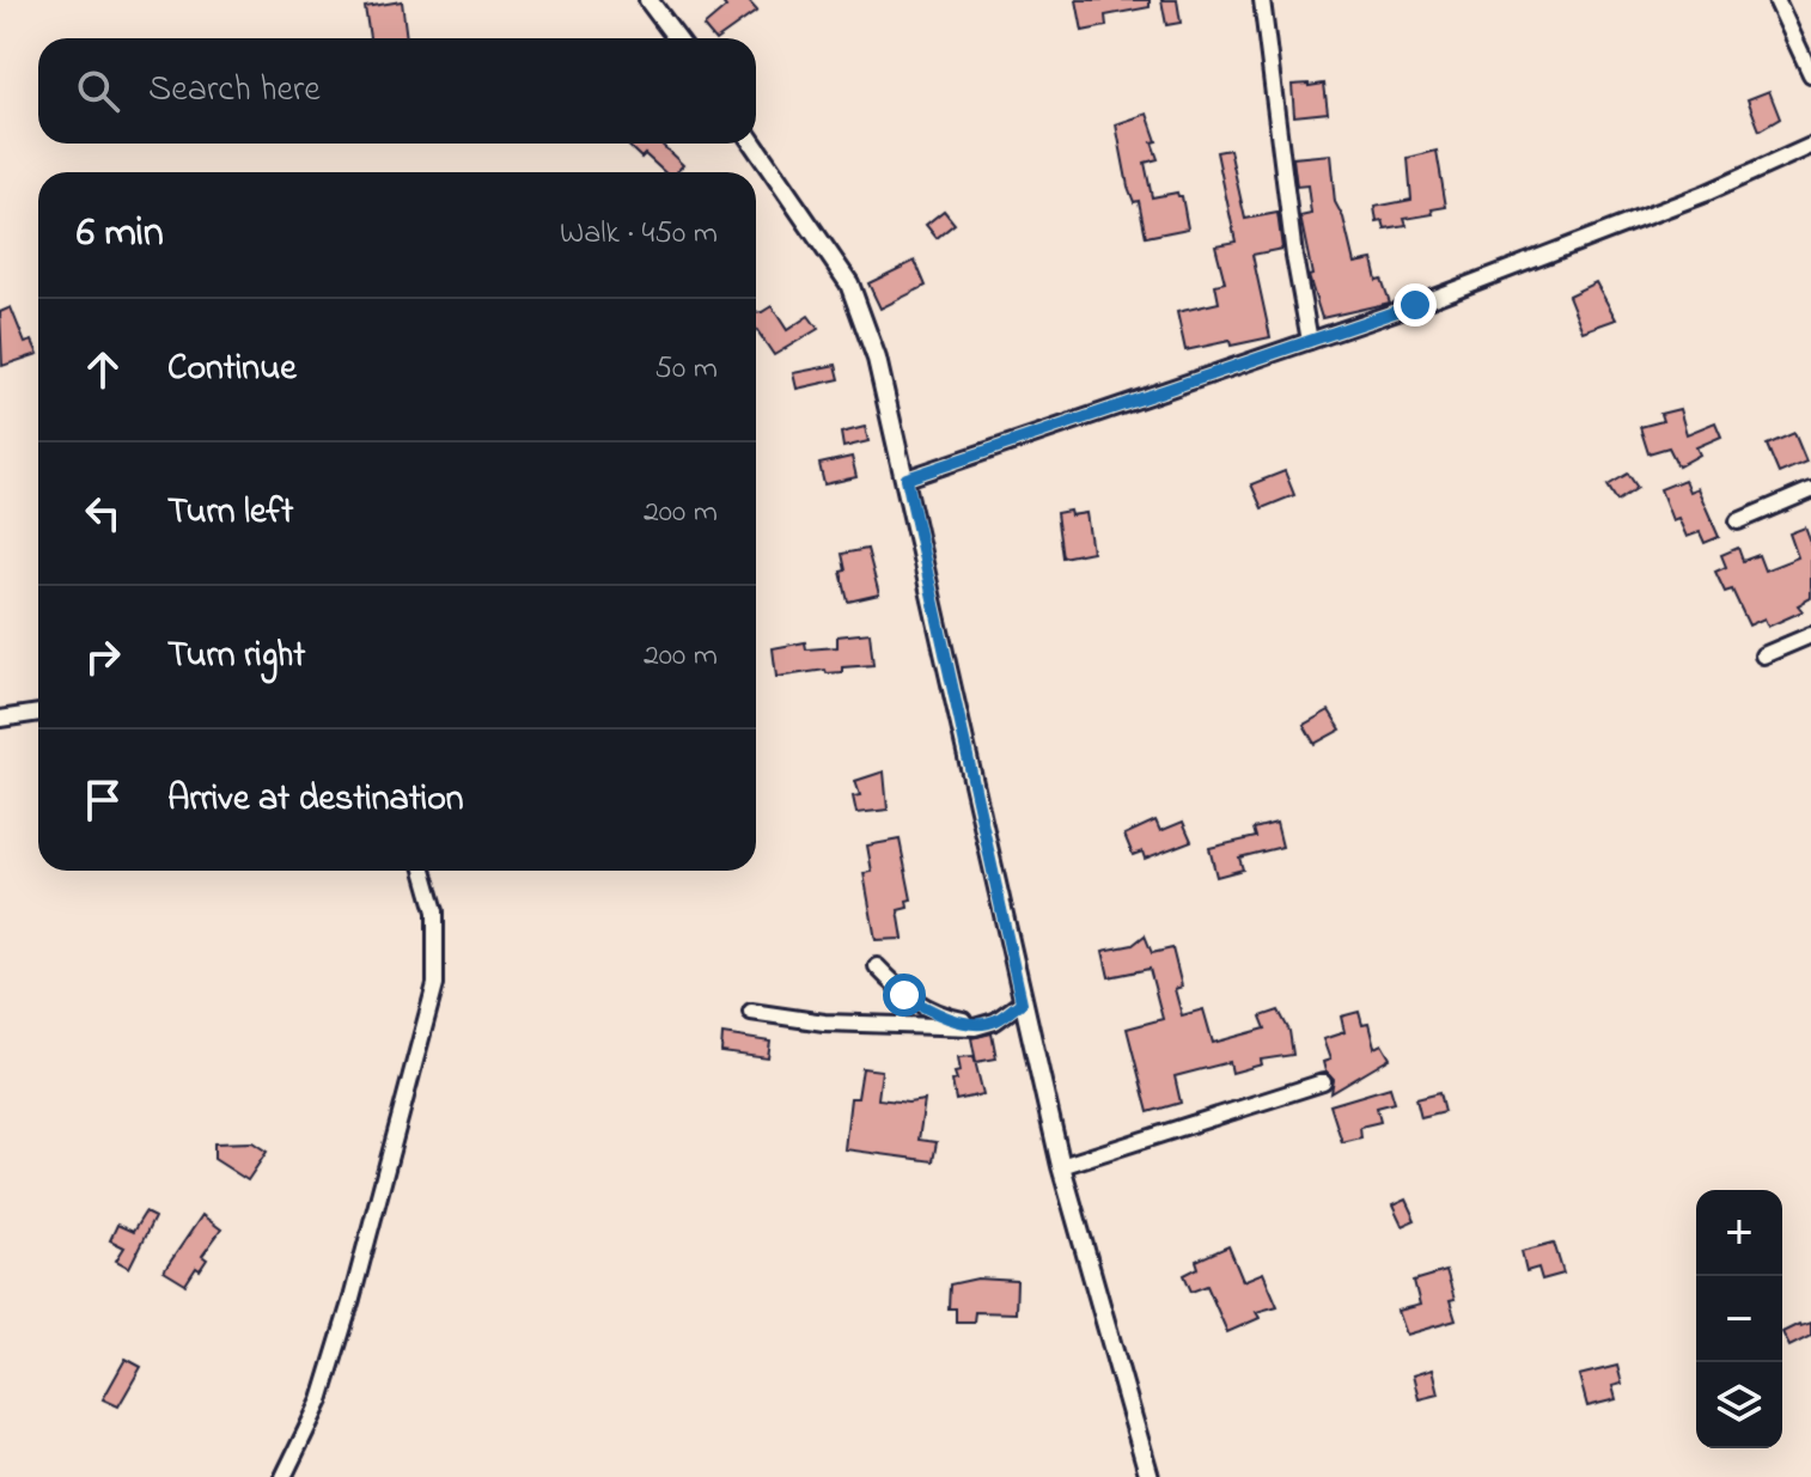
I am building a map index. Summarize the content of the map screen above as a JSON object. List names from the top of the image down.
{
  "page": {
    "search": "Search here",
    "heading": ["6 min", "Walk · 450 m"],
    "list": [
      ["Continue", "50 m"],
      ["Turn left", "200 m"],
      ["Turn right", "200 m"],
      "Arrive at destination"
    ],
    "map_buttons": ["+", "−"]
  }
}
